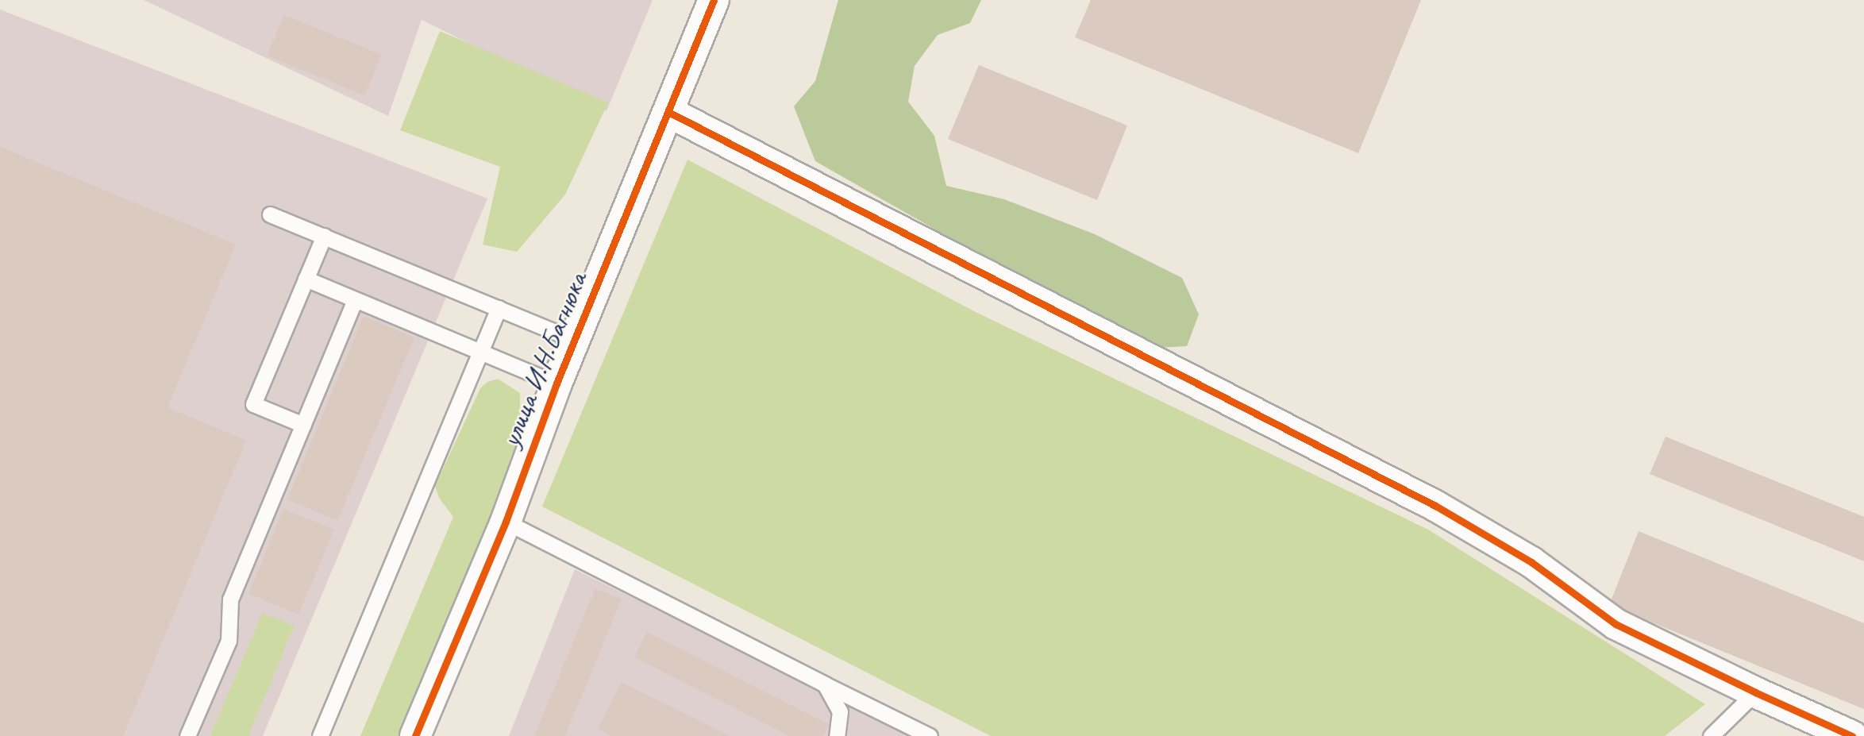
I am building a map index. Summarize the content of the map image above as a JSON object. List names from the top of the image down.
{
  "streets": {
    "street": ["улица И.Н.Багнюка"]
  }
}
